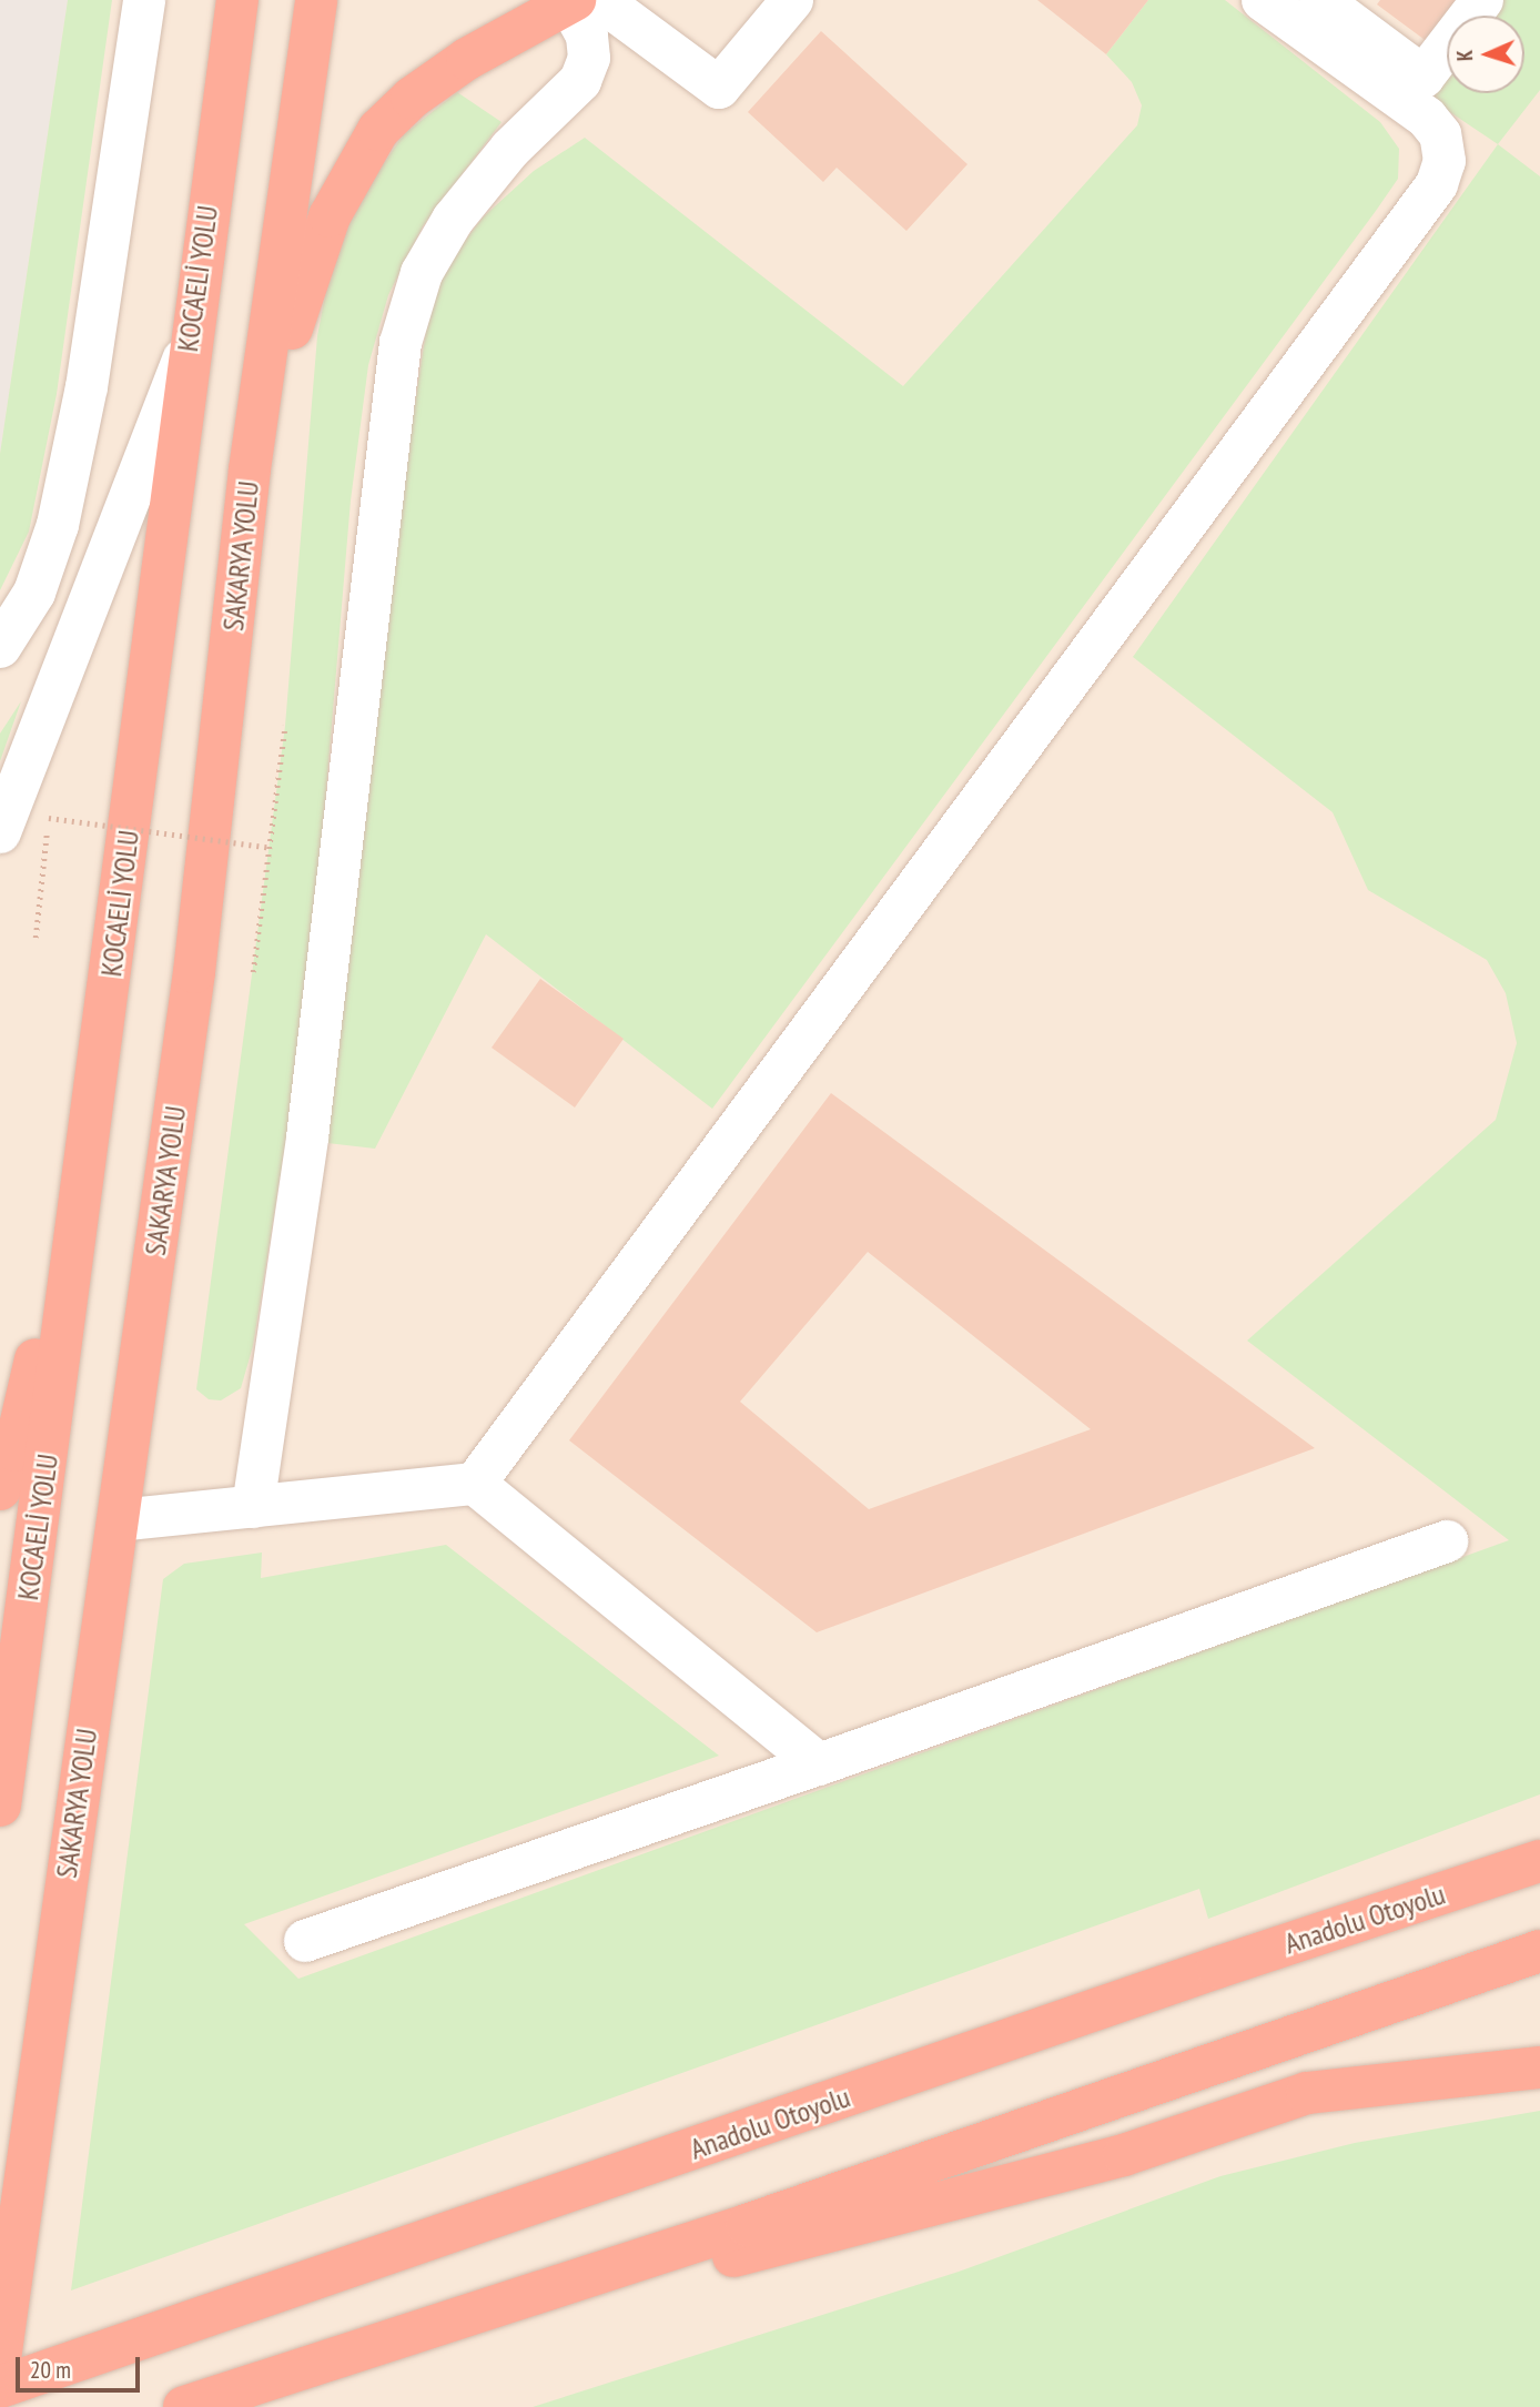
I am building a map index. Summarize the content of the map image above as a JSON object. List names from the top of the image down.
{
  "streets": {
    "highway": ["KOCAELİ YOLU", "SAKARYA YOLU", "Anadolu Otoyolu"]
  },
  "scale_bar": "20 m",
  "north": "left"
}
